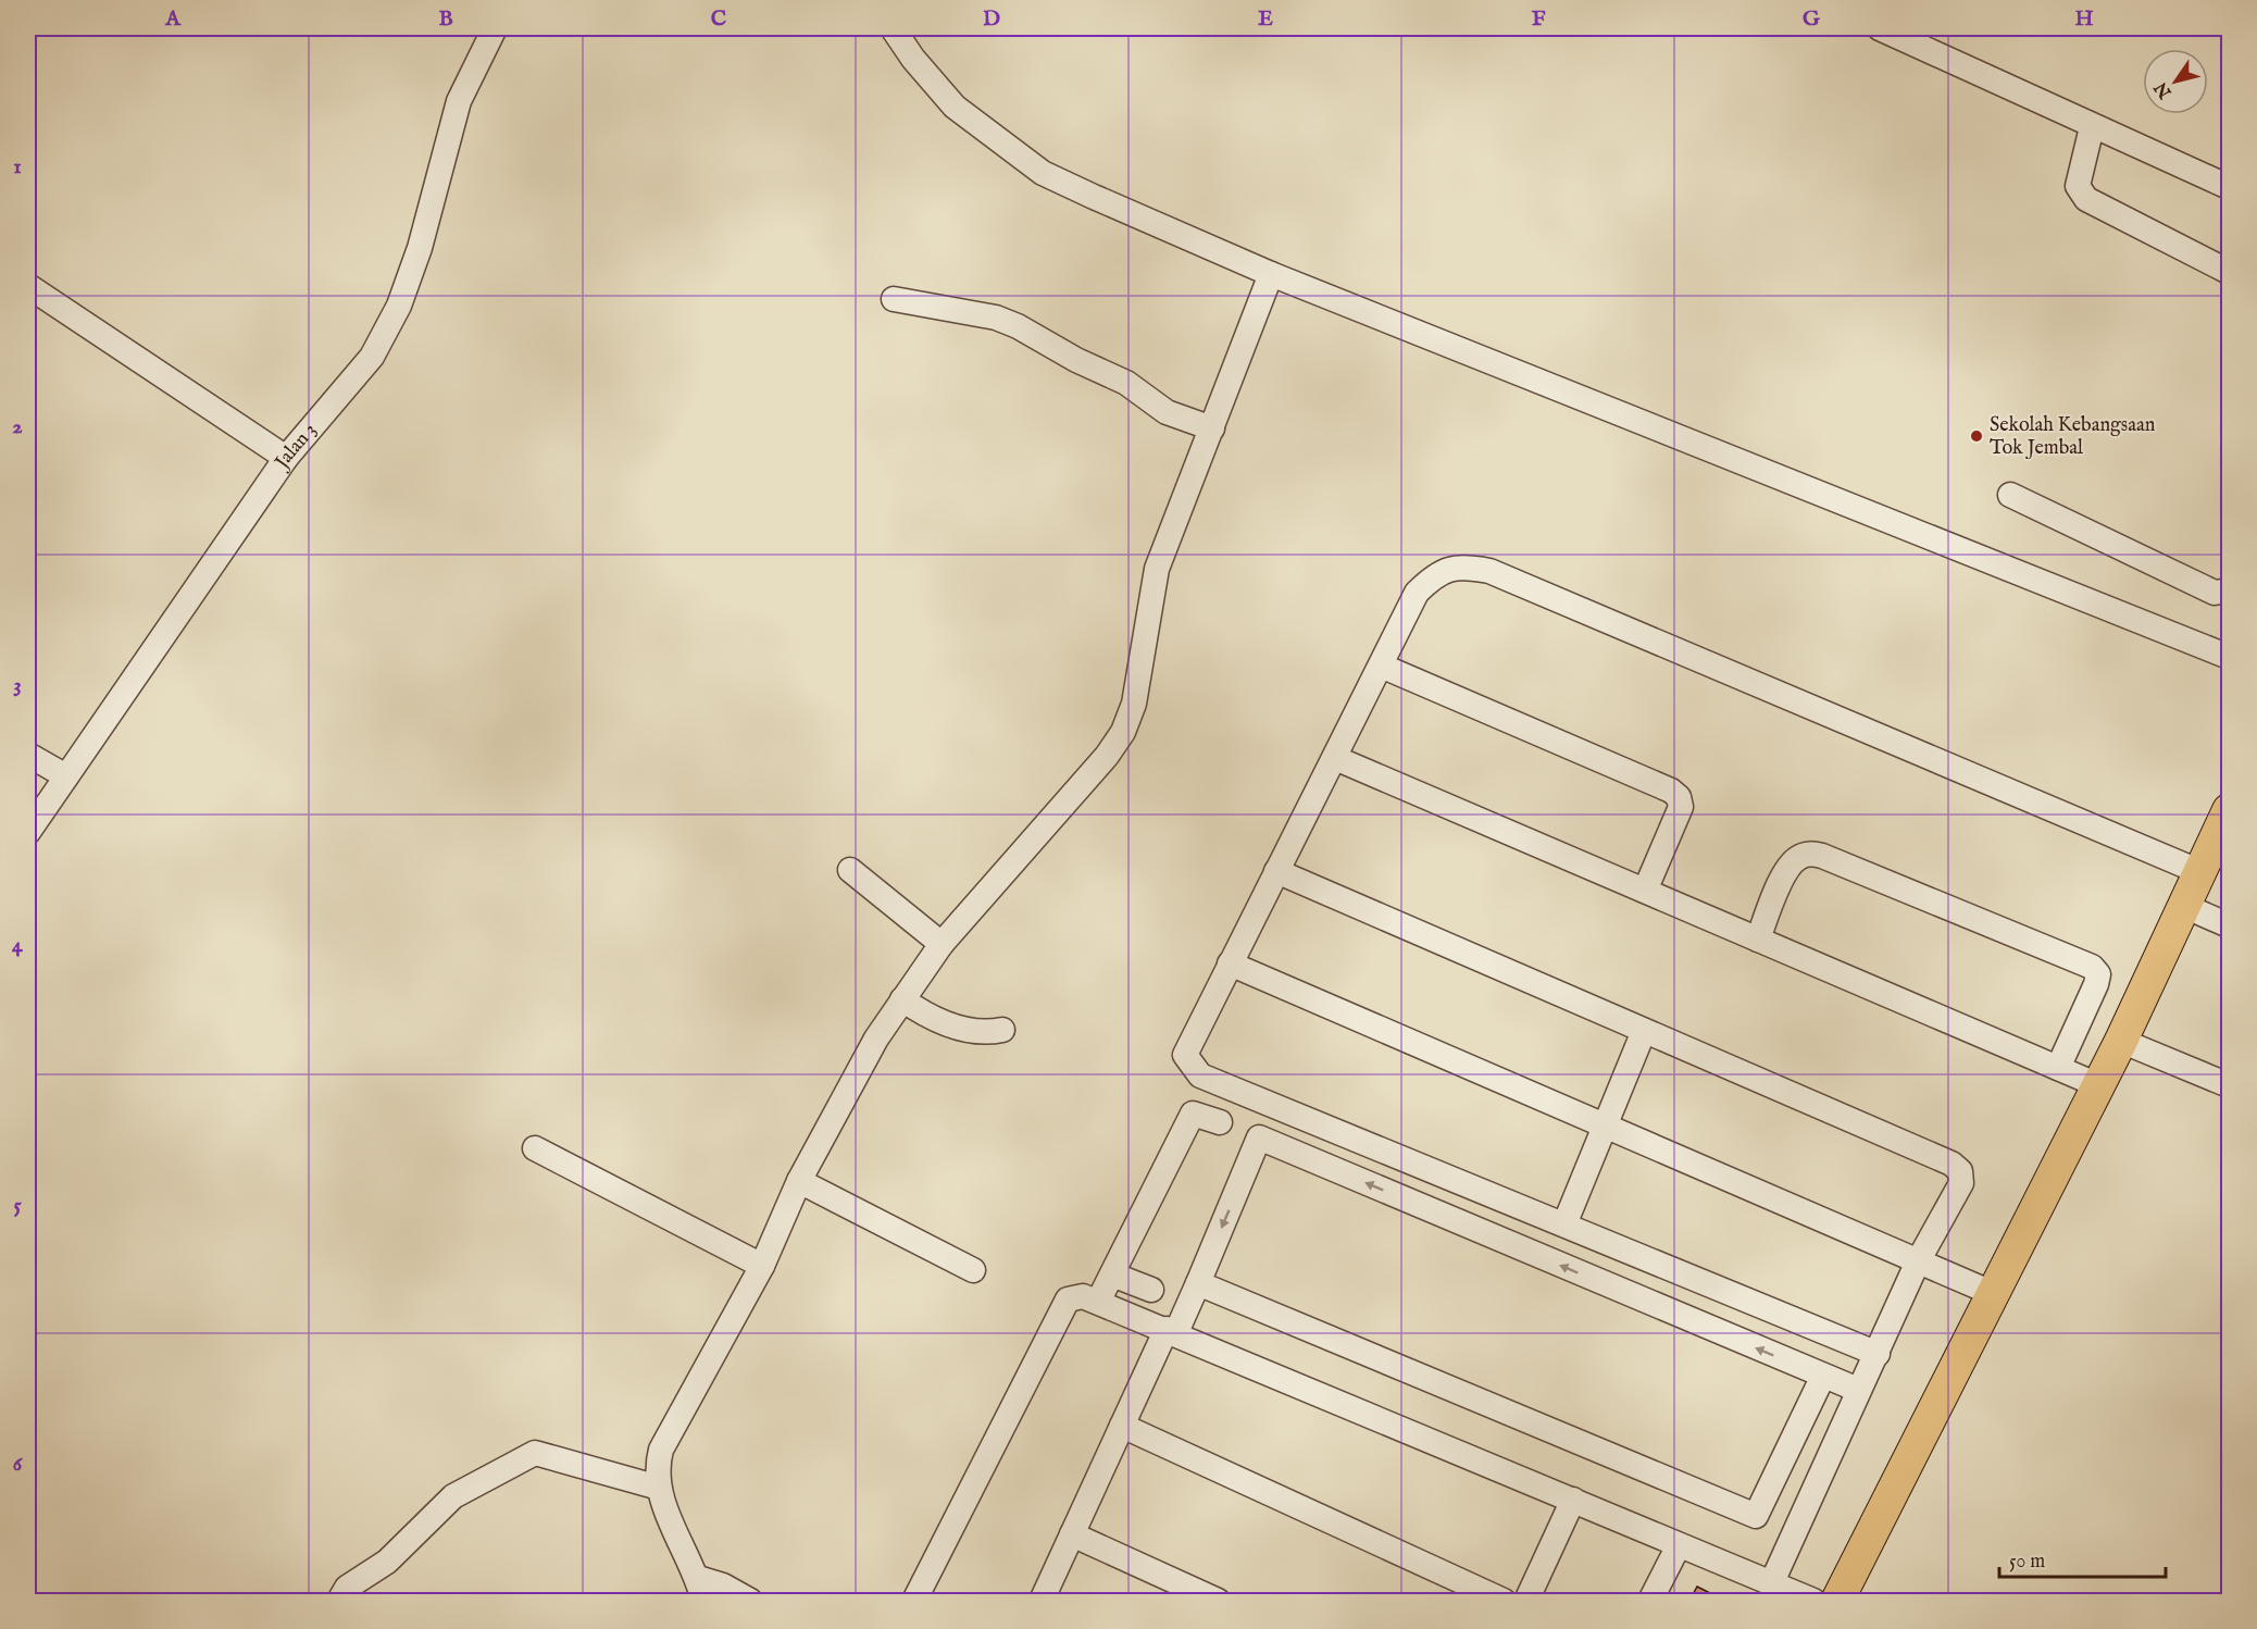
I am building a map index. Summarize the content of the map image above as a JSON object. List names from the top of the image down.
{
  "streets": {
    "street": ["Jalan 3"]
  },
  "places": ["Sekolah Kebangsaan Tok Jembal"],
  "scale_bar": "50 m",
  "north": "bottom left",
  "grid": {
    "columns": [
      "A",
      "B",
      "C",
      "D",
      "E",
      "F",
      "G",
      "H"
    ],
    "rows": [
      "1",
      "2",
      "3",
      "4",
      "5",
      "6"
    ]
  }
}
